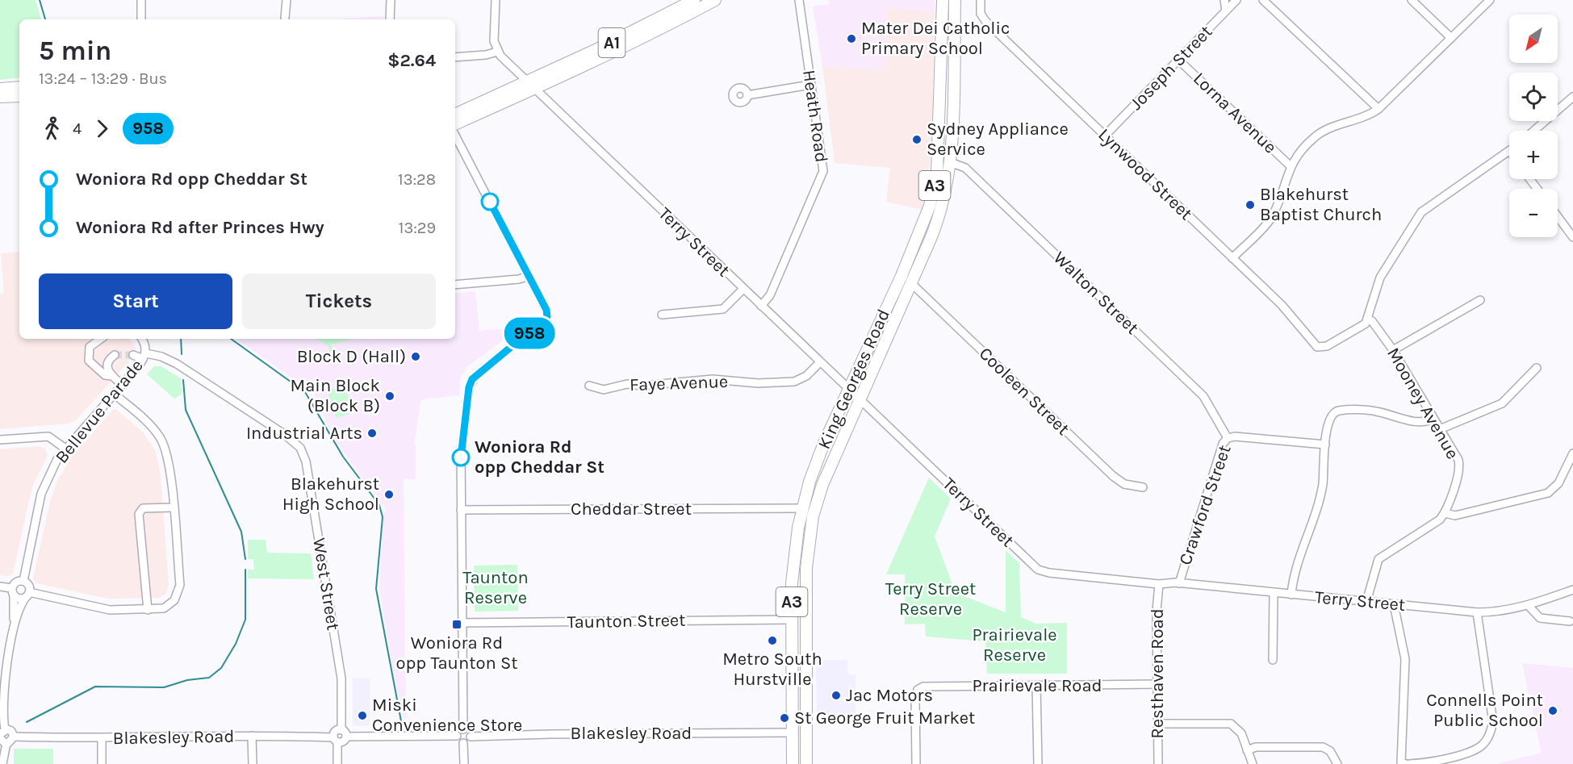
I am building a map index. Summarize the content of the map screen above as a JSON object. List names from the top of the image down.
{
  "streets": {
    "highway": ["A1", "A3", "King Georges Road"],
    "street": [
      "Joseph Street",
      "Lorna Avenue",
      "Heath Road",
      "Lynwood Street",
      "Terry Street",
      "Walton Street",
      "Faye Avenue",
      "Cooleen Street",
      "Mooney Avenue",
      "Bellevue Parade",
      "Crawford Street",
      "Cheddar Street",
      "West Street",
      "Taunton Street",
      "Resthaven Road",
      "Prairievale Road",
      "Blakesley Road"
    ]
  },
  "crossings": [
    ["A1", "Terry Street"],
    ["Joseph Street", "Lorna Avenue"],
    ["Joseph Street", "Lynwood Street"],
    ["Heath Road", "Terry Street"],
    ["Lynwood Street", "Mooney Avenue"],
    ["Terry Street", "King Georges Road"],
    ["Terry Street", "Faye Avenue"],
    ["Terry Street", "Crawford Street"],
    ["Terry Street", "Resthaven Road"],
    ["Walton Street", "King Georges Road"],
    ["Walton Street", "Crawford Street"],
    ["King Georges Road", "Cooleen Street"],
    ["King Georges Road", "Cheddar Street"],
    ["King Georges Road", "Taunton Street"],
    ["King Georges Road", "Blakesley Road"],
    ["Bellevue Parade", "West Street"],
    ["Resthaven Road", "Prairievale Road"]
  ],
  "parks": ["Taunton Reserve", "Terry Street Reserve", "Prairievale Reserve"],
  "places": {
    "other": [
      "Mater Dei Catholic Primary School",
      "Sydney Appliance Service",
      "Blakehurst Baptist Church",
      "Block D (Hall)",
      "Main Block (Block B)",
      "Industrial Arts",
      "Woniora Rd opp Cheddar St",
      "Blakehurst High School",
      "Metro South Hurstville",
      "Jac Motors",
      "Connells Point Public School",
      "Miski Convenience Store",
      "St George Fruit Market"
    ],
    "transit": ["Woniora Rd opp Taunton St"]
  },
  "lines": ["bus line 958"],
  "north": "bottom left",
  "page": {
    "on_map": "958",
    "map_buttons": ["+", "−"],
    "heading": ["5 min", "13:24 – 13:29 · Bus", "$2.64"],
    "legs": ["4", "958"],
    "list": [
      {
        "name": "Woniora Rd opp Cheddar St",
        "value": "13:28"
      },
      {
        "name": "Woniora Rd after Princes Hwy",
        "value": "13:29"
      }
    ],
    "buttons": ["Start", "Tickets"]
  }
}
